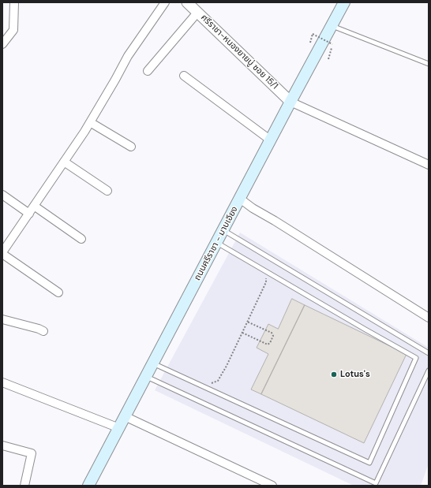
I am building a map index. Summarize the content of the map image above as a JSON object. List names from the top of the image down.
{
  "streets": {
    "main road": ["ถนนศรีราชา - มาบเอียง"],
    "street": ["ศรีราชา-หนองยายบู่ ซอย 15/1"]
  },
  "crossings": [
    ["ศรีราชา-หนองยายบู่ ซอย 15/1", "ถนนศรีราชา - มาบเอียง"]
  ],
  "places": ["Lotus's"]
}
